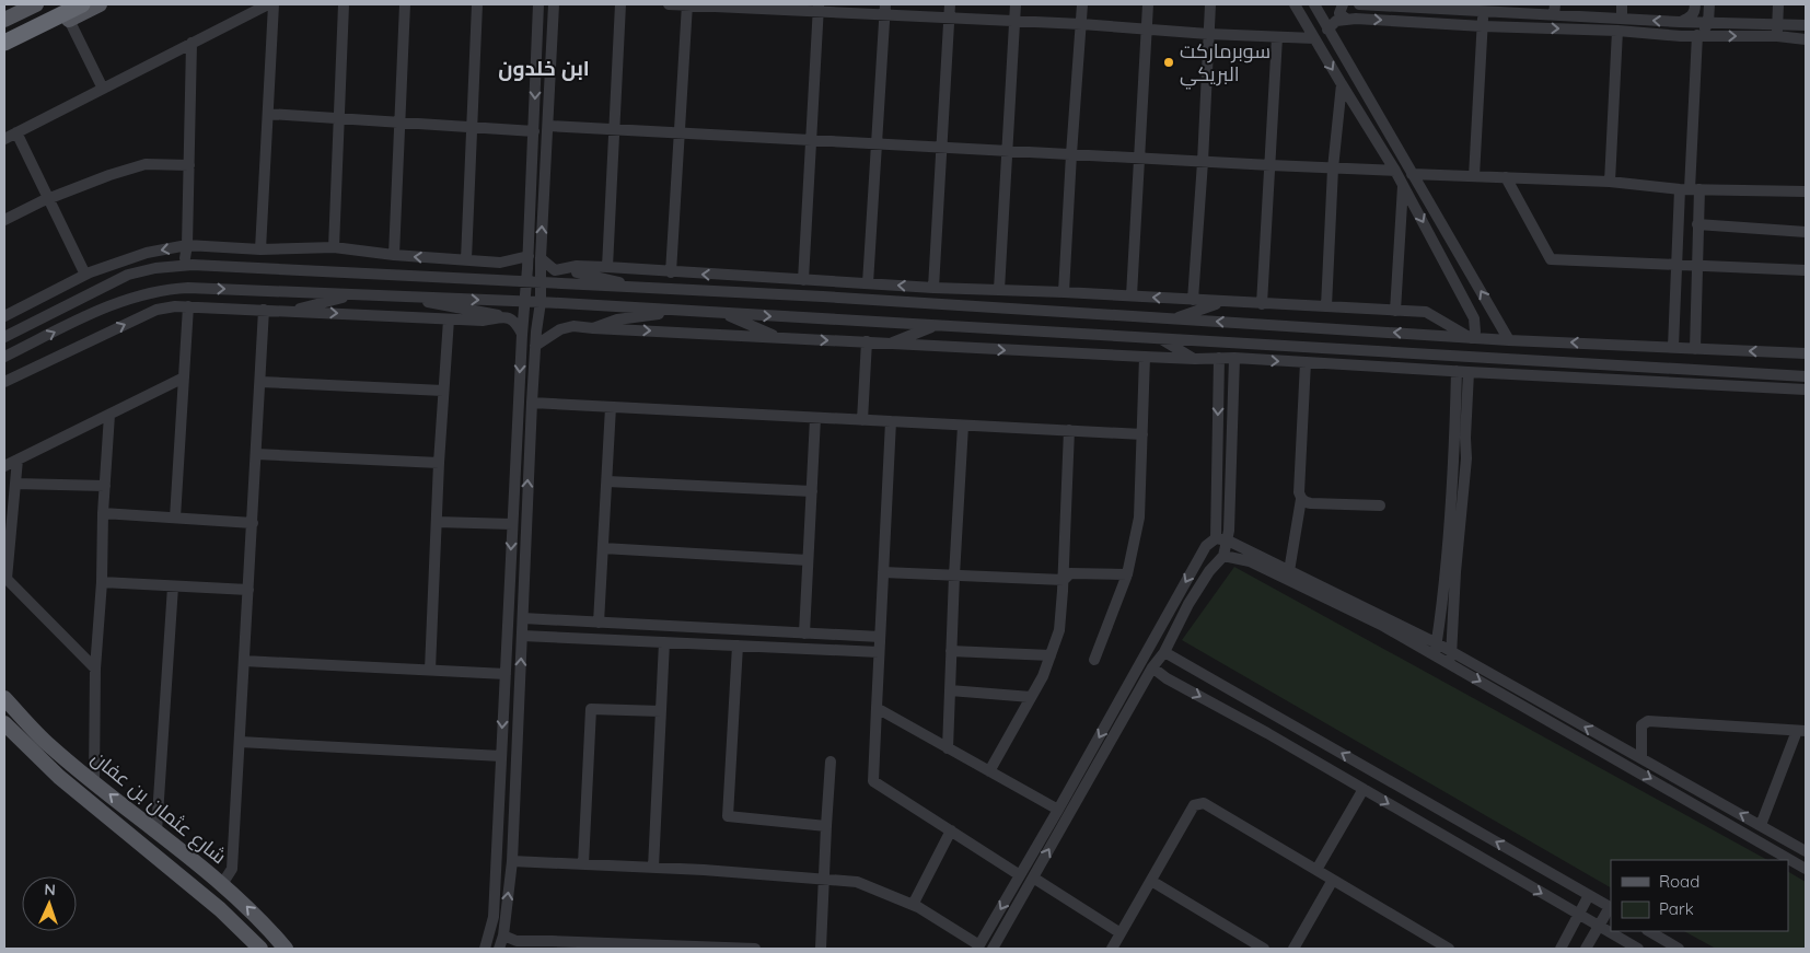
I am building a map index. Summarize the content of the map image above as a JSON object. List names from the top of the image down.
{
  "streets": {
    "main road": ["شارع عثمان بن عفان"]
  },
  "districts": ["ابن خلدون"],
  "places": ["سوبرماركت البريكي"],
  "legend": ["Road", "Park"],
  "north": "top"
}
